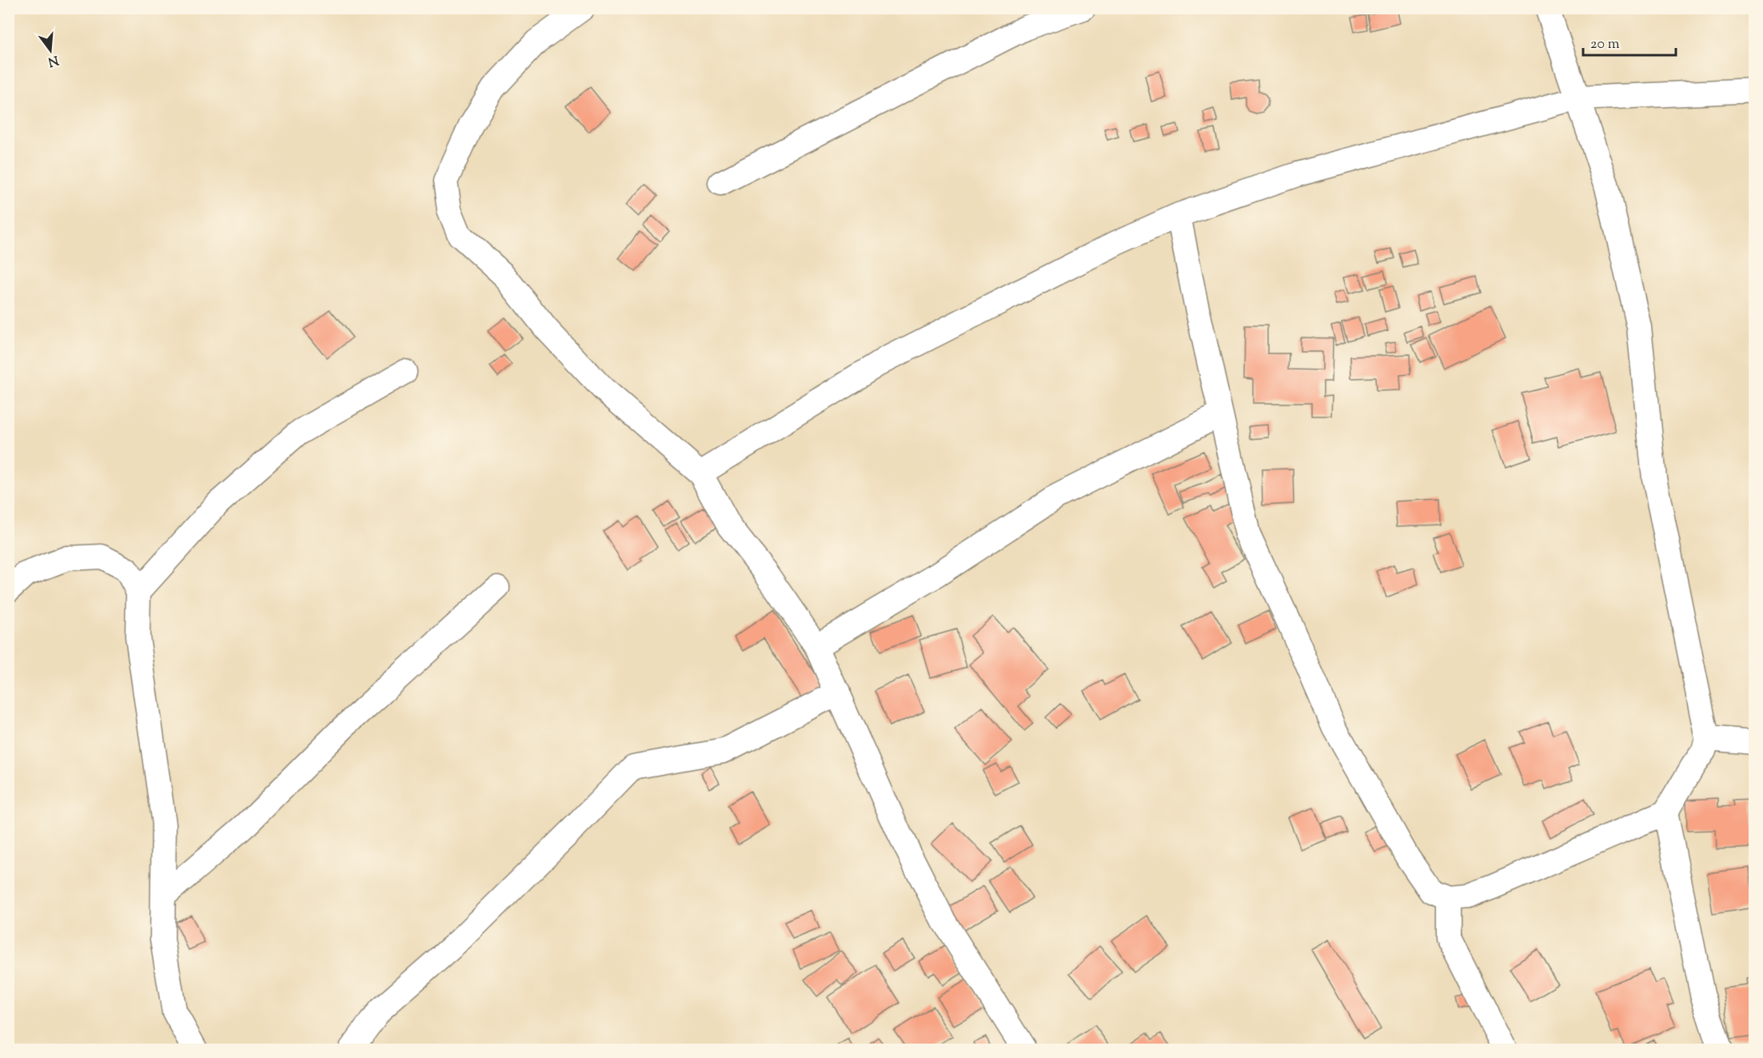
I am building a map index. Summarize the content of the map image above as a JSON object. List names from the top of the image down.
{
  "scale_bar": "20 m",
  "north": "bottom"
}
